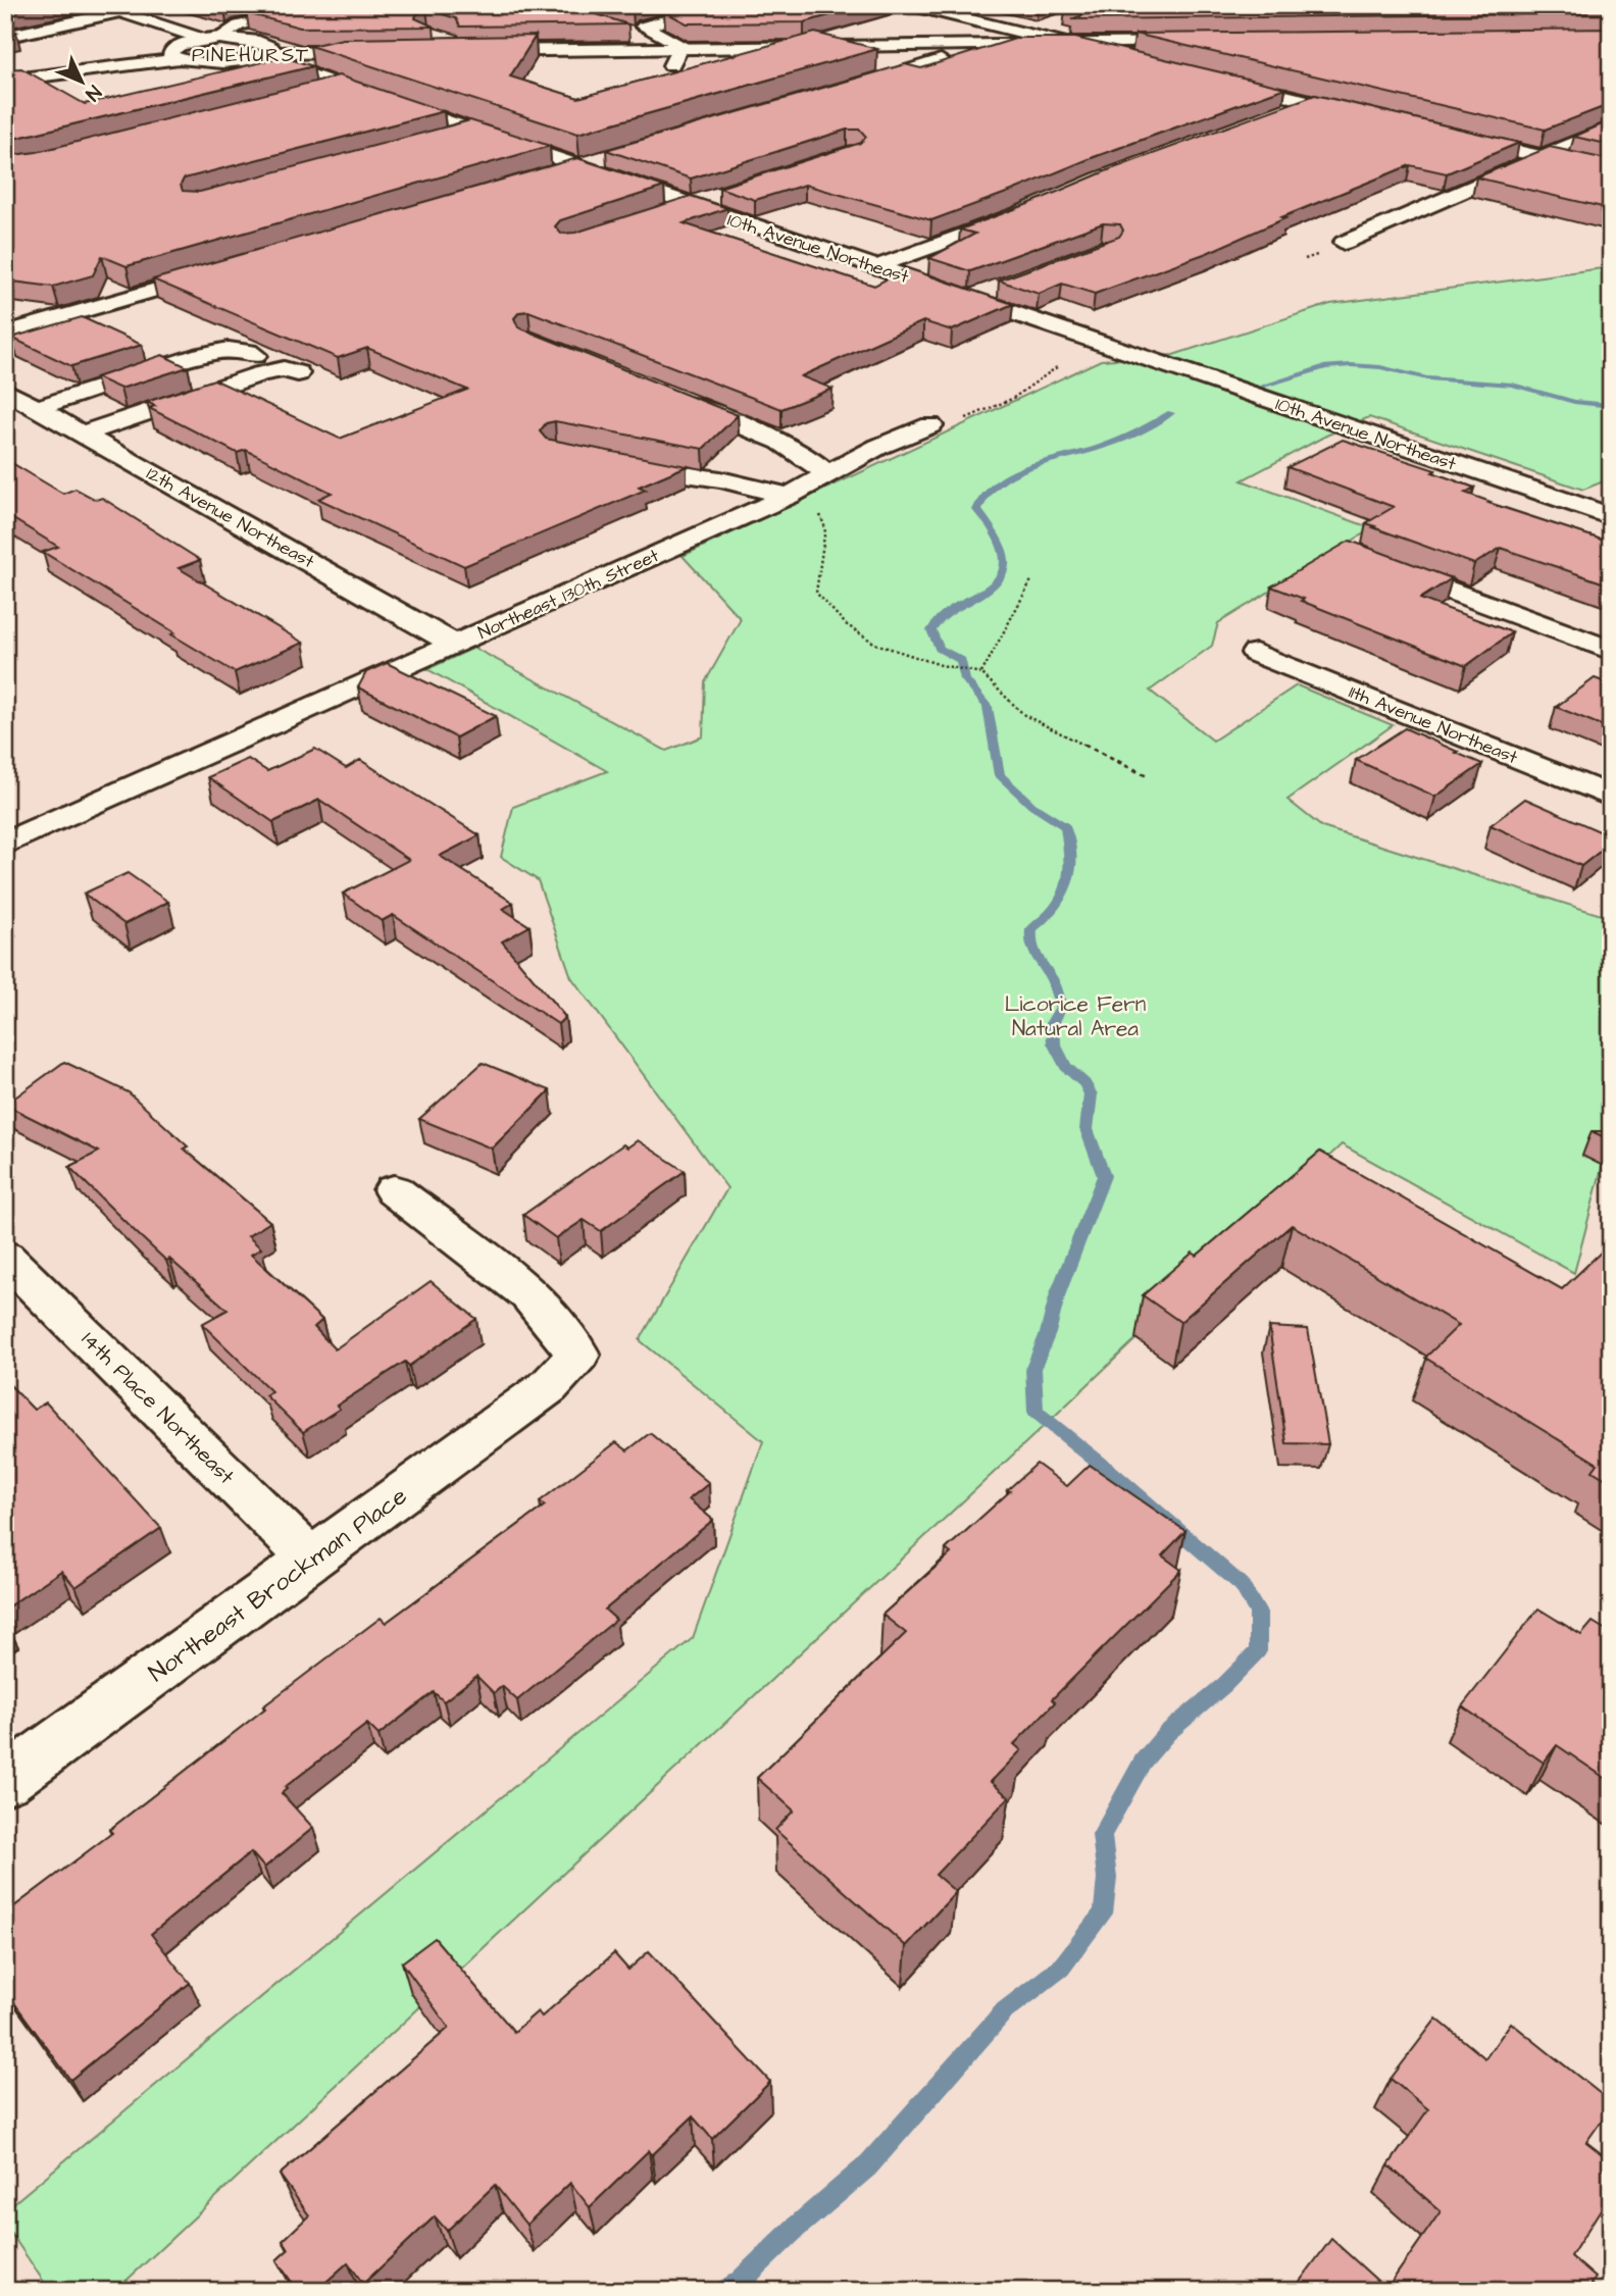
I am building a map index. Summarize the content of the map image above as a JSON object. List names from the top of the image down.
{
  "streets": {
    "street": [
      "10th Avenue Northeast",
      "12th Avenue Northeast",
      "Northeast 130th Street",
      "11th Avenue Northeast",
      "14th Place Northeast",
      "Northeast Brockman Place"
    ]
  },
  "crossings": [
    ["12th Avenue Northeast", "Northeast 130th Street"],
    ["14th Place Northeast", "Northeast Brockman Place"]
  ],
  "districts": ["PINEHURST"],
  "parks": ["Licorice Fern Natural Area"],
  "north": "bottom right"
}
